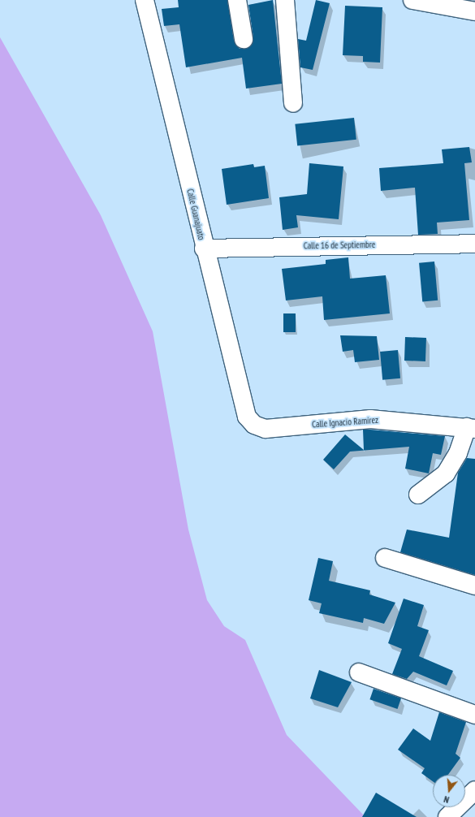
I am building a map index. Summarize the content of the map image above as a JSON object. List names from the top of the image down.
{
  "streets": {
    "street": ["Calle Guanajuato", "Calle 16 de Septiembre", "Calle Ignacio Ramírez"]
  },
  "crossings": [
    ["Calle Guanajuato", "Calle 16 de Septiembre"],
    ["Calle Guanajuato", "Calle Ignacio Ramírez"]
  ],
  "north": "bottom"
}
